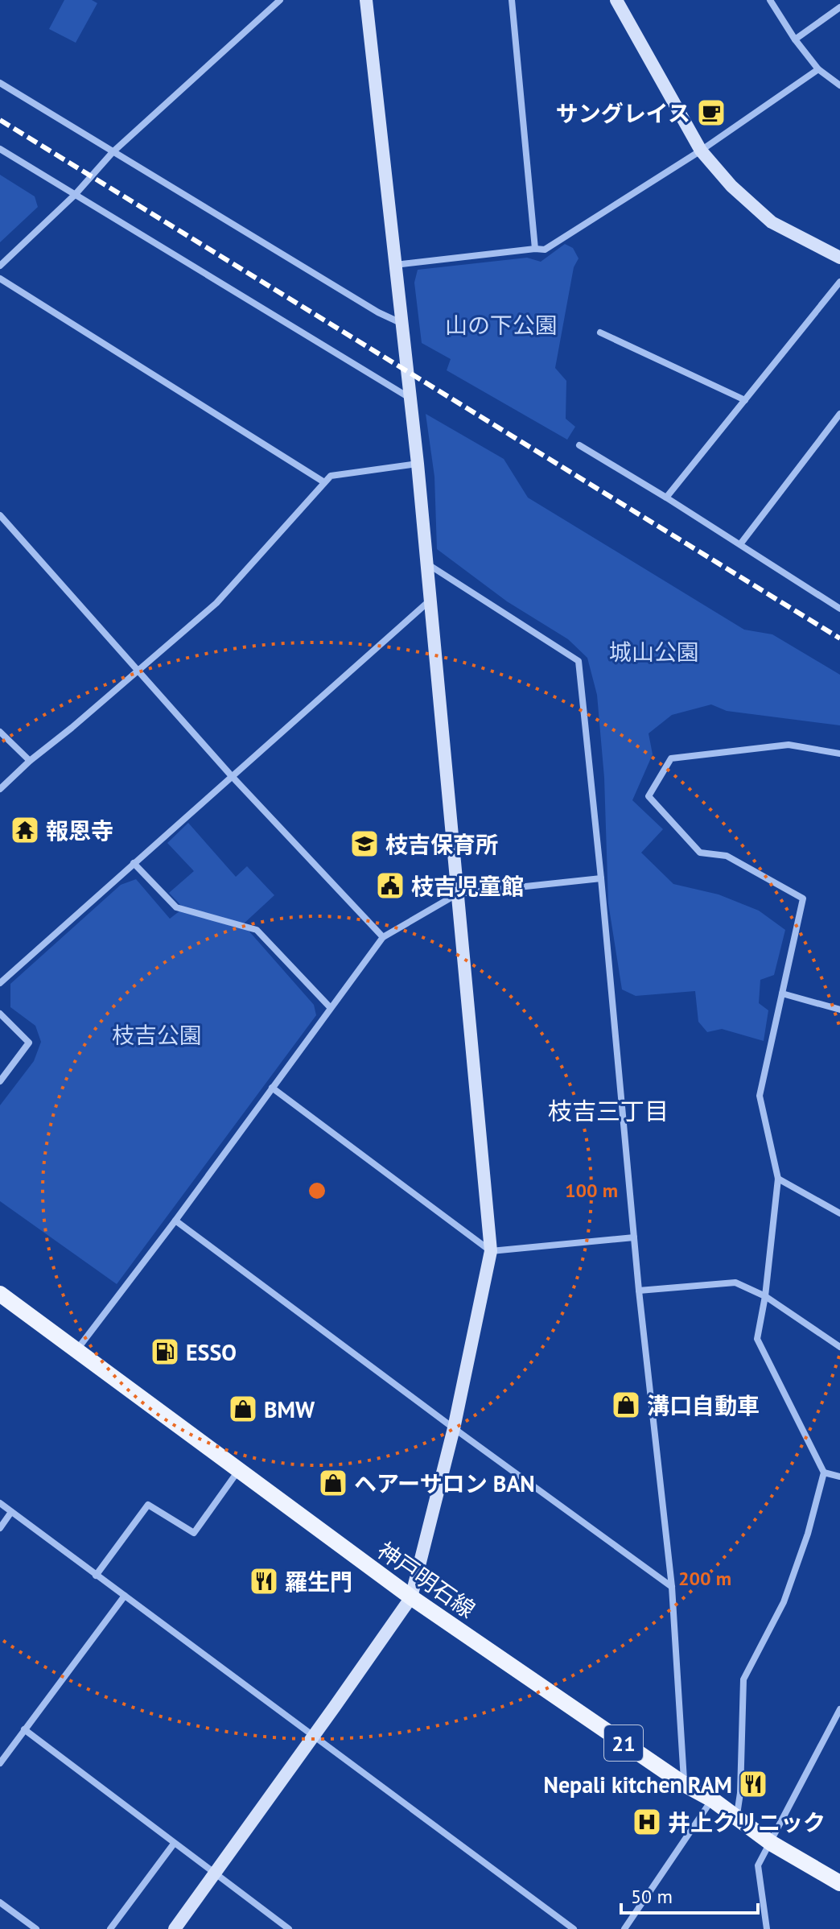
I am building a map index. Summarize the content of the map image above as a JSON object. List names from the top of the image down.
{
  "streets": {
    "main road": ["神戸明石線", "21"]
  },
  "districts": ["枝吉三丁目"],
  "parks": ["山の下公園", "城山公園", "枝吉公園"],
  "places": {
    "cafe": ["サングレイス"],
    "temple": ["報恩寺"],
    "school or university": ["枝吉保育所"],
    "public building": ["枝吉児童館"],
    "fuel station": ["ESSO"],
    "shop": ["溝口自動車", "BMW", "ヘアーサロン BAN"],
    "restaurant": ["羅生門", "Nepali kitchen RAM"],
    "hospital": ["井上クリニック"]
  },
  "scale_bar": "50 m",
  "rings": ["100 m", "200 m"]
}
